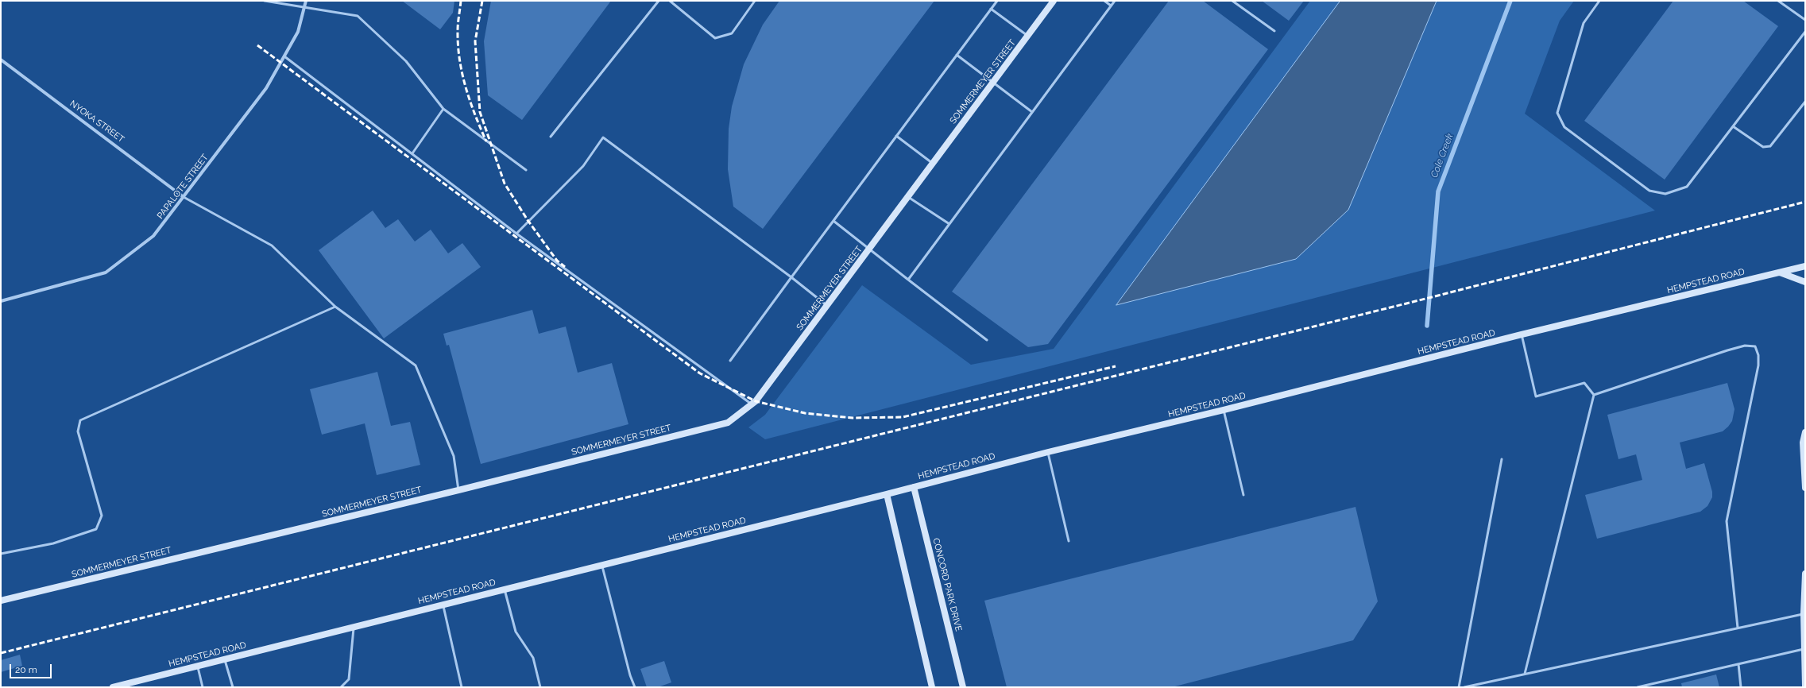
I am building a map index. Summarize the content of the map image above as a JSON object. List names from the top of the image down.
{
  "streets": {
    "main road": ["SOMMERMEYER STREET", "HEMPSTEAD ROAD", "CONCORD PARK DRIVE"],
    "street": ["NYOKA STREET", "PAPALOTE STREET"]
  },
  "crossings": [
    ["NYOKA STREET", "PAPALOTE STREET"],
    ["HEMPSTEAD ROAD", "CONCORD PARK DRIVE"]
  ],
  "water": ["Cole Creek"],
  "scale_bar": "20 m"
}
